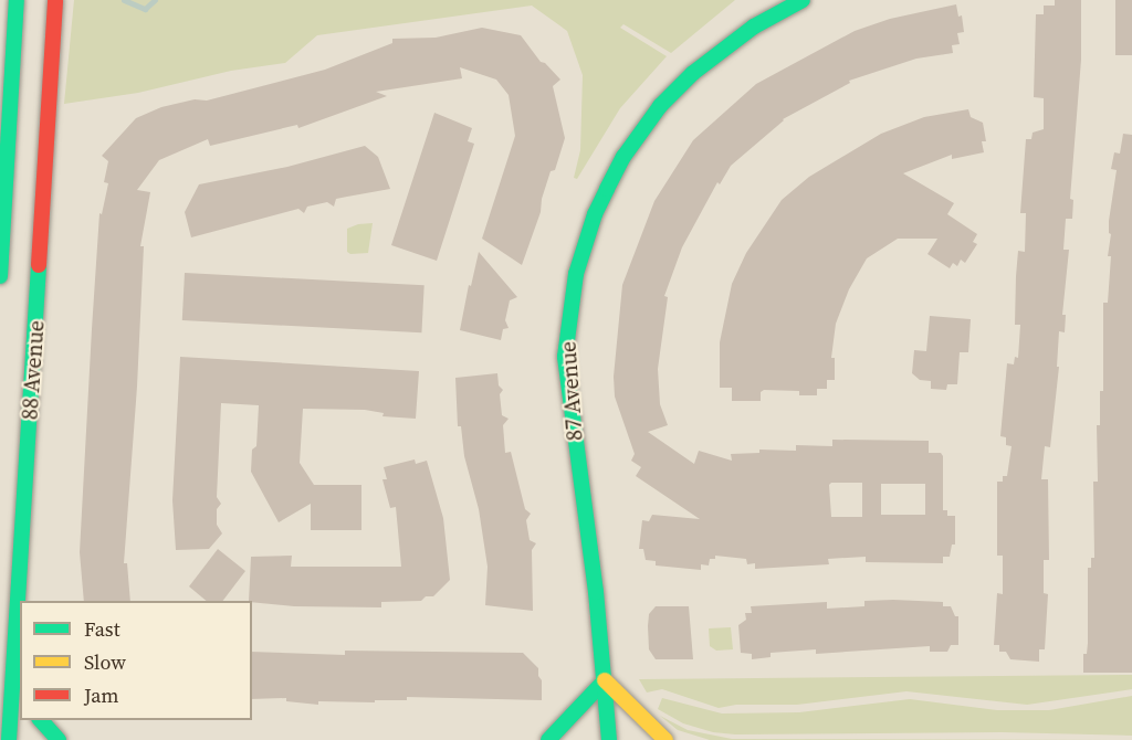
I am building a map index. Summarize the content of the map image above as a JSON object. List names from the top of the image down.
{
  "streets": {
    "main road": ["88 Avenue", "87 Avenue"]
  },
  "legend": ["Fast", "Slow", "Jam"]
}
